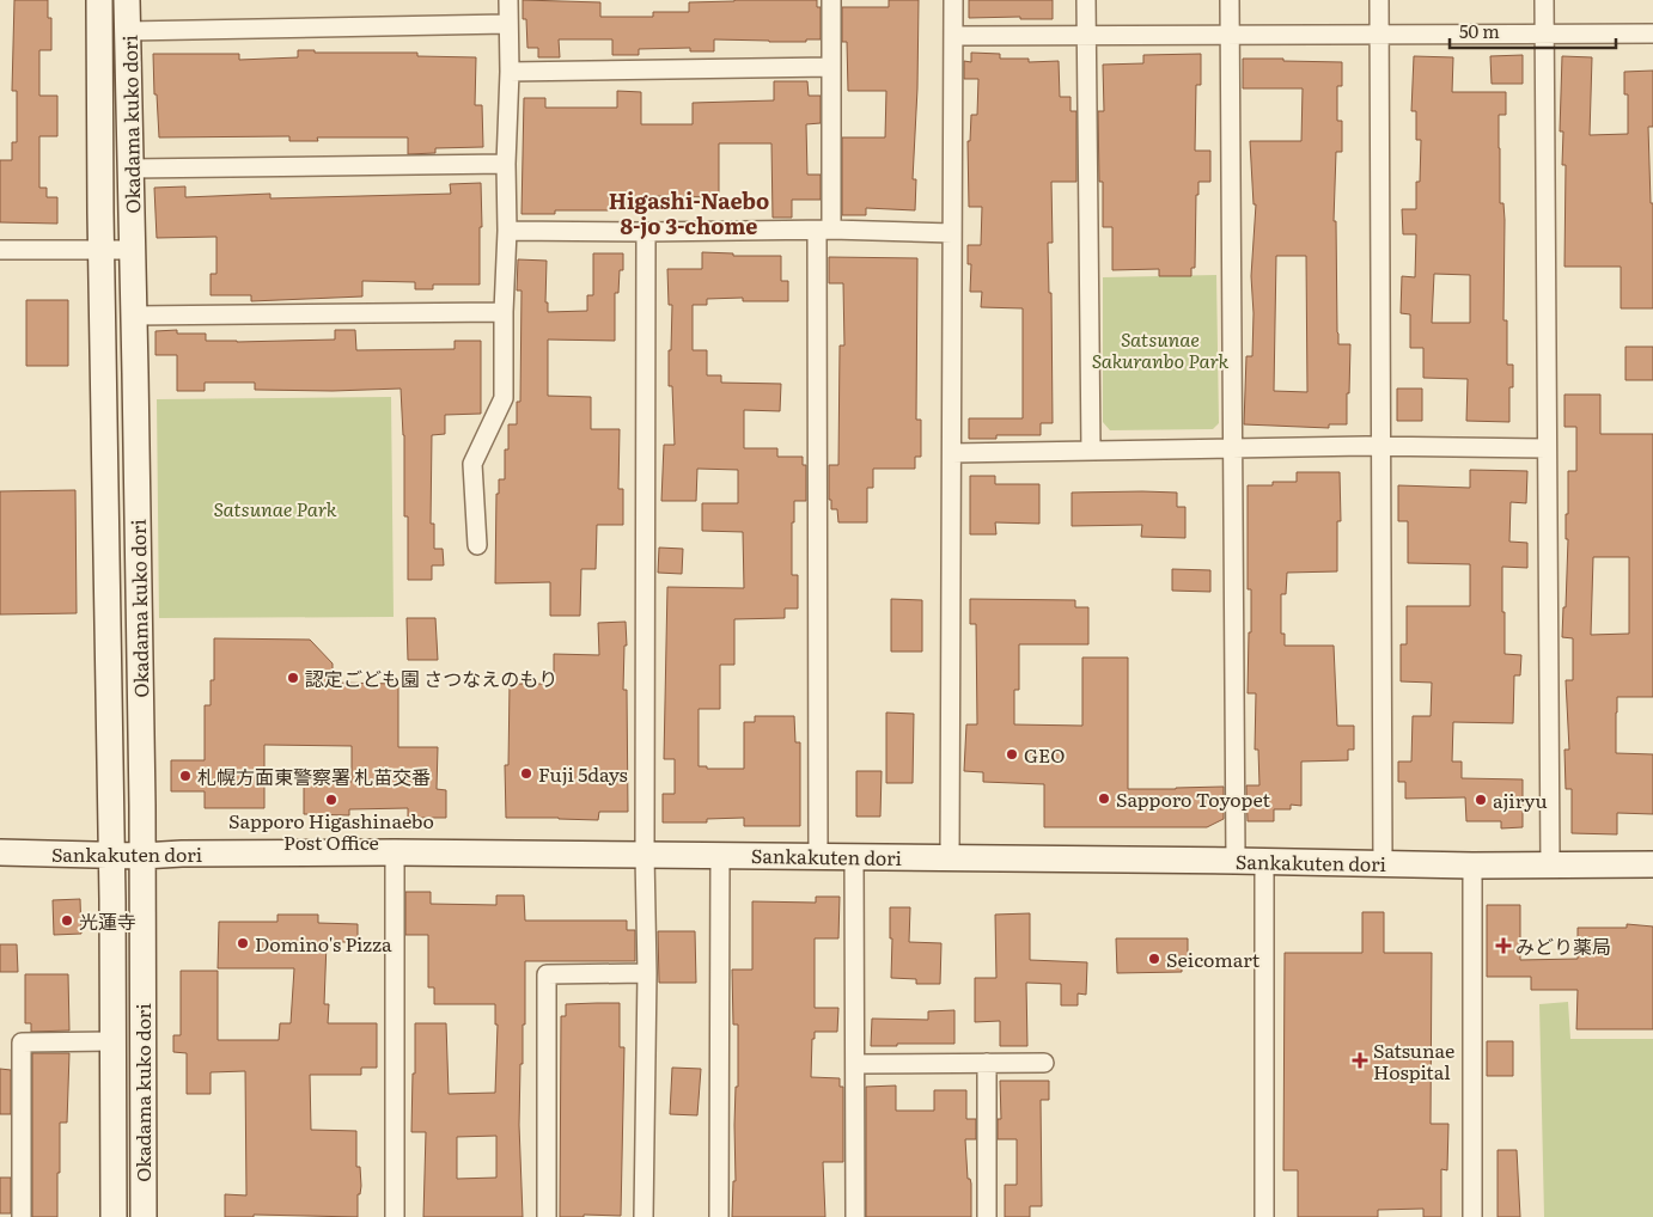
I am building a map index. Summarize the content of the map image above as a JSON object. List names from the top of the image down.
{
  "streets": {
    "main road": ["Okadama kuko dori", "Sankakuten dori"]
  },
  "crossings": [
    ["Okadama kuko dori", "Sankakuten dori"]
  ],
  "districts": ["Higashi-Naebo 8-jo 3-chome"],
  "parks": ["Satsunae Sakuranbo Park", "Satsunae Park"],
  "places": {
    "other": [
      "認定ごども園 さつなえのもり",
      "GEO",
      "Fuji 5days",
      "札幌方面東警察署 札苗交番",
      "Sapporo Toyopet",
      "Sapporo Higashinaebo Post Office",
      "ajiryu",
      "光蓮寺",
      "Domino's Pizza",
      "Seicomart"
    ],
    "health": ["みどり薬局", "Satsunae Hospital"]
  },
  "scale_bar": "50 m"
}
